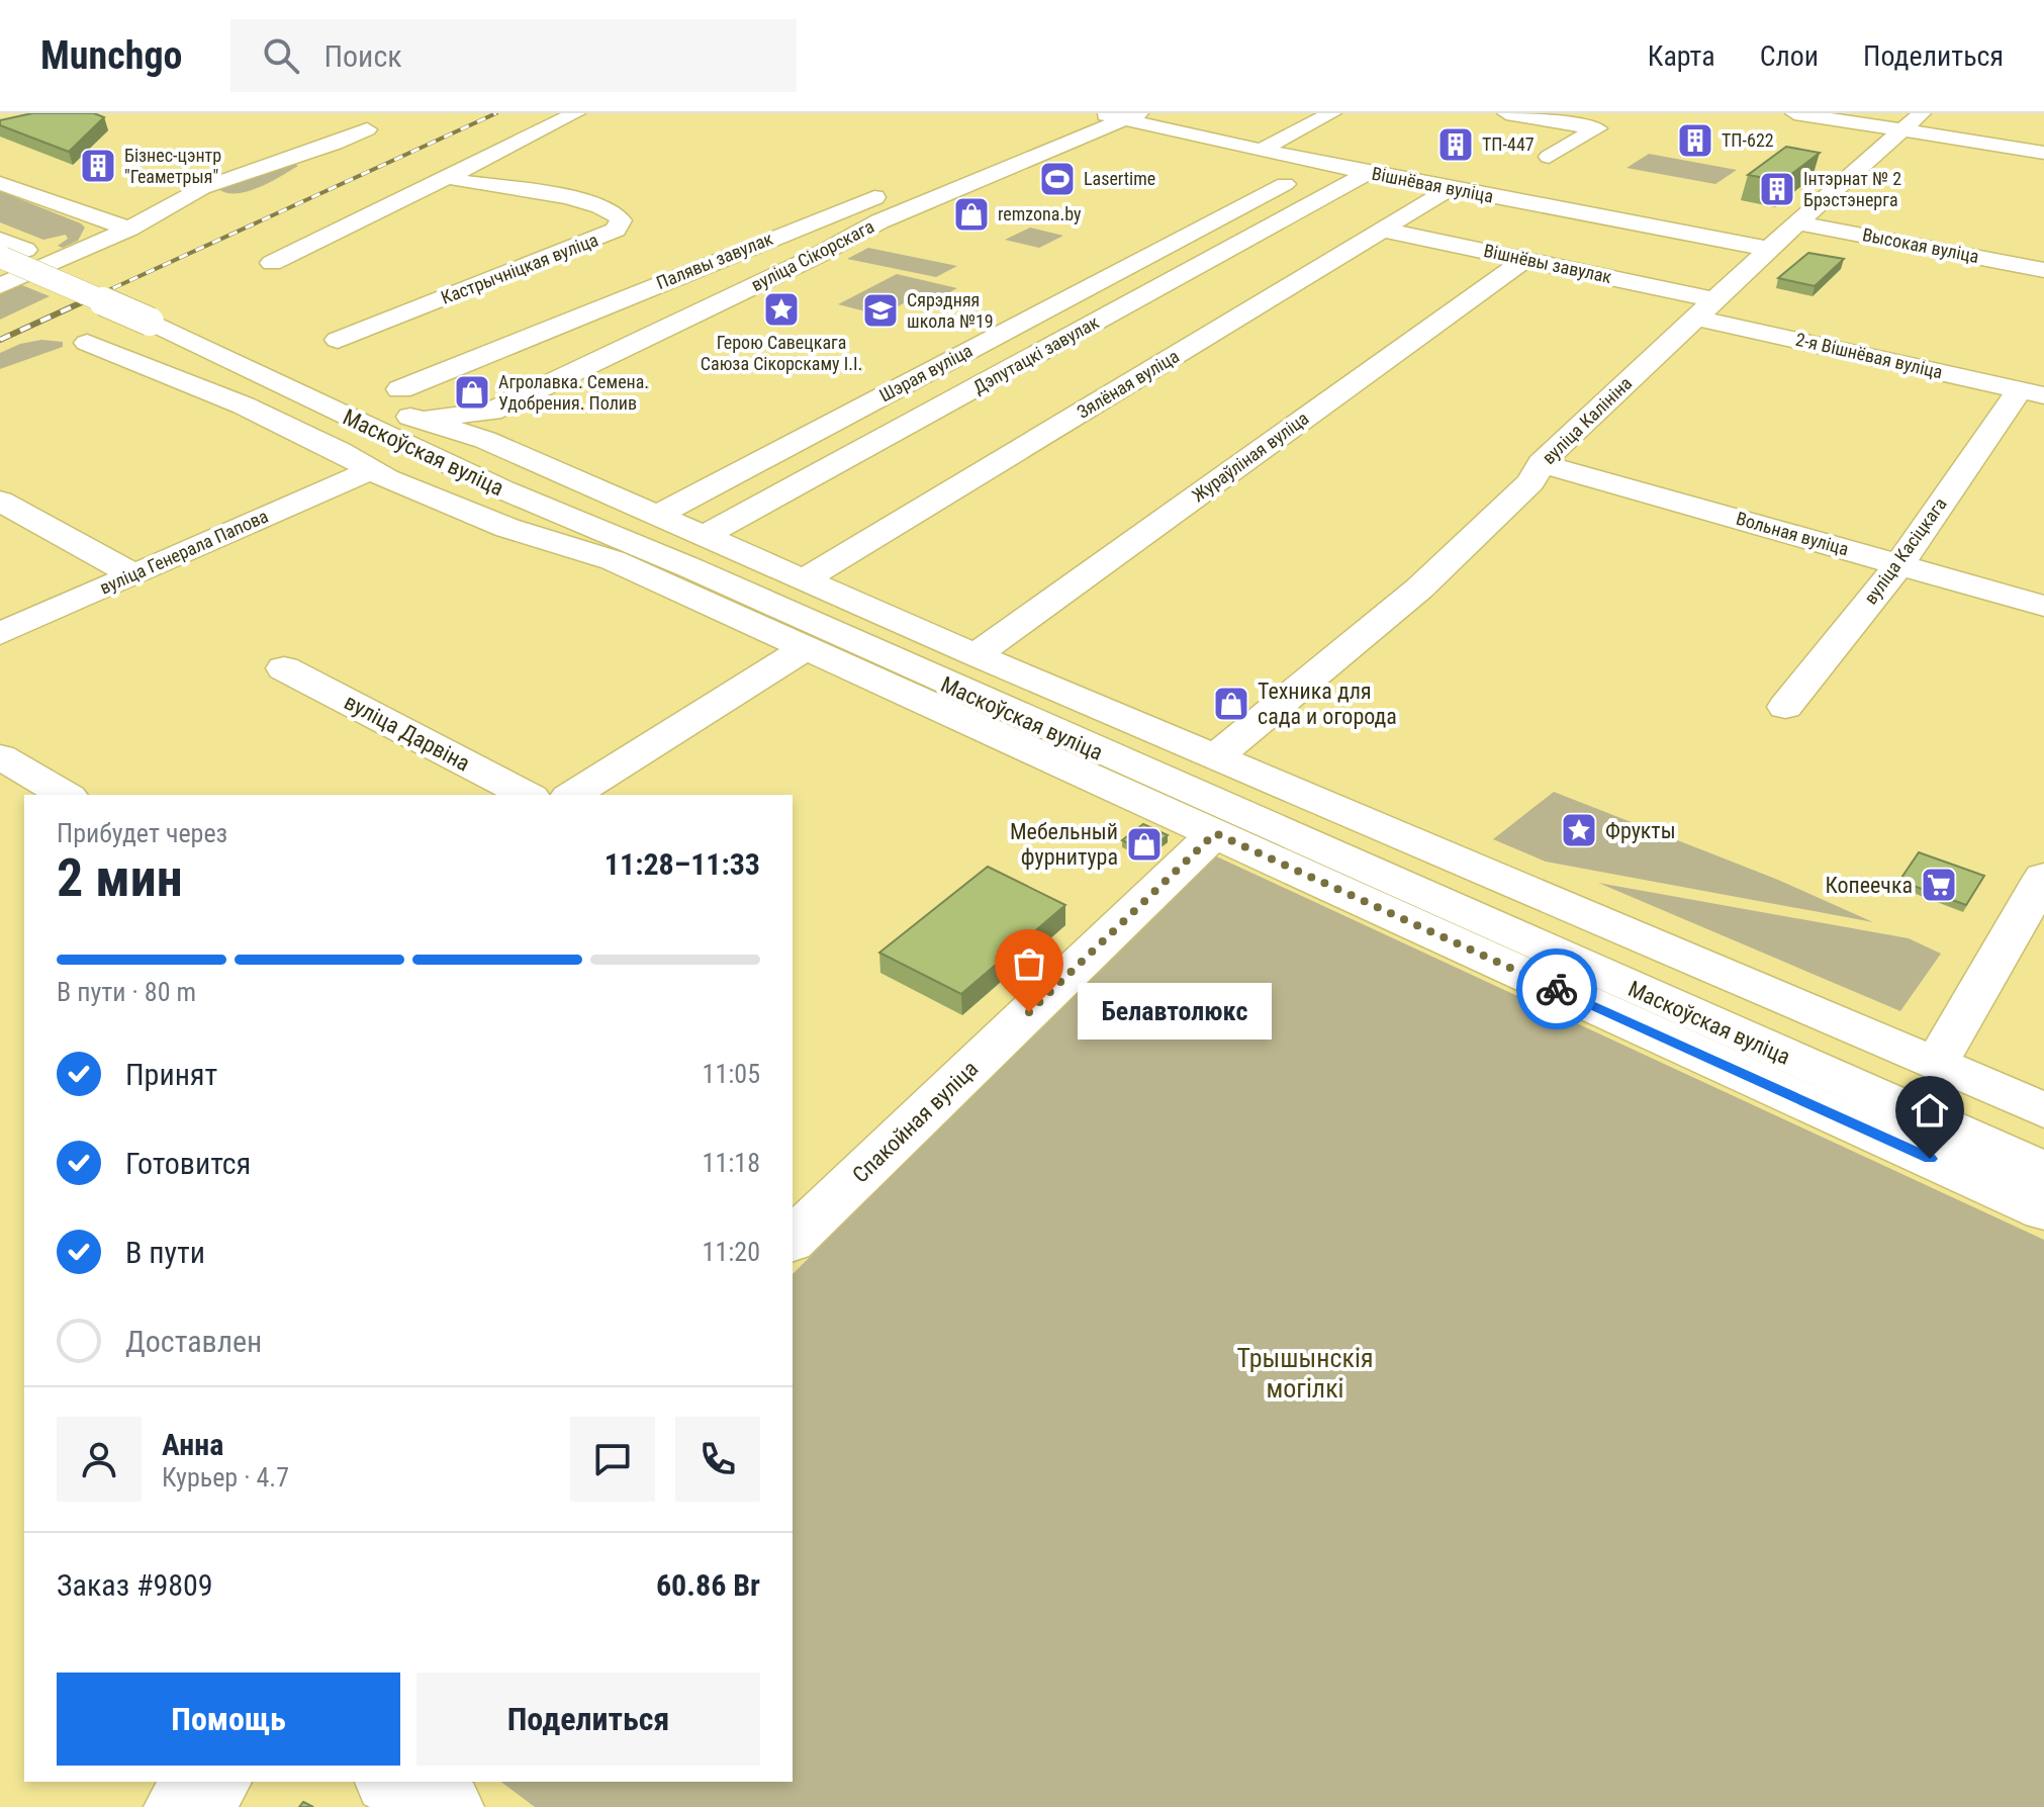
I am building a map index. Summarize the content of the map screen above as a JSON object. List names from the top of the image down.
{
  "streets": {
    "street": [
      "Вішнёвая вуліца",
      "Высокая вуліца",
      "вуліца Сікорскага",
      "Палявы завулак",
      "Вішнёвы завулак",
      "Кастрычніцкая вуліца",
      "Дэпутацкі завулак",
      "2-я Вішнёвая вуліца",
      "Шэрая вуліца",
      "Зялёная вуліца",
      "вуліца Калініна",
      "Маскоўская вуліца",
      "Жураўліная вуліца",
      "Вольная вуліца",
      "вуліца Касіцкага",
      "вуліца Генерала Папова",
      "вуліца Дарвіна",
      "Спакойная вуліца"
    ]
  },
  "crossings": [
    ["Вішнёвая вуліца", "вуліца Сікорскага"],
    ["Вішнёвая вуліца", "Дэпутацкі завулак"],
    ["Вішнёвая вуліца", "Шэрая вуліца"],
    ["Вішнёвая вуліца", "Зялёная вуліца"],
    ["Вішнёвая вуліца", "вуліца Калініна"],
    ["Высокая вуліца", "вуліца Калініна"],
    ["вуліца Сікорскага", "Маскоўская вуліца"],
    ["Палявы завулак", "Маскоўская вуліца"],
    ["Вішнёвы завулак", "2-я Вішнёвая вуліца"],
    ["Вішнёвы завулак", "Зялёная вуліца"],
    ["Вішнёвы завулак", "вуліца Калініна"],
    ["Вішнёвы завулак", "Жураўліная вуліца"],
    ["Дэпутацкі завулак", "Маскоўская вуліца"],
    ["2-я Вішнёвая вуліца", "вуліца Калініна"],
    ["2-я Вішнёвая вуліца", "вуліца Касіцкага"],
    ["Шэрая вуліца", "Маскоўская вуліца"],
    ["Зялёная вуліца", "Маскоўская вуліца"],
    ["вуліца Калініна", "Маскоўская вуліца"],
    ["вуліца Калініна", "Вольная вуліца"],
    ["Маскоўская вуліца", "Жураўліная вуліца"],
    ["Маскоўская вуліца", "вуліца Генерала Папова"],
    ["Маскоўская вуліца", "Спакойная вуліца"],
    ["Вольная вуліца", "вуліца Касіцкага"]
  ],
  "parks": ["Трышынскія могілкі"],
  "places": {
    "building": [
      "ТП-622",
      "ТП-447",
      "Бізнес-цэнтр \"Геаметрыя\"",
      "Інтэрнат № 2 Брэстэнерга"
    ],
    "sports": ["Lasertime"],
    "shop": [
      "remzona.by",
      "Агролавка. Семена. Удобрения. Полив",
      "Техника для сада и огорода",
      "Мебельный фурнитура"
    ],
    "place": ["Герою Савецкага Саюза Сікорскаму І.І.", "Фрукты"],
    "school or university": ["Сярэдняя школа №19"],
    "supermarket": ["Копеечка"],
    "other": ["Белавтолюкс"]
  },
  "page": {
    "header": "Munchgo",
    "search": "Поиск",
    "nav": ["Карта", "Слои", "Поделиться"],
    "heading": ["2 мин", "Прибудет через", "11:28–11:33"],
    "panel": [
      "Анна",
      "Курьер · 4.7",
      "Заказ #9809",
      "60.86 Br"
    ],
    "bar": "В пути · 80 m",
    "bubble": "Белавтолюкс",
    "list": [
      ["Принят", "11:05"],
      ["Готовится", "11:18"],
      ["В пути", "11:20"],
      "Доставлен"
    ],
    "buttons": ["Помощь", "Поделиться"]
  }
}
